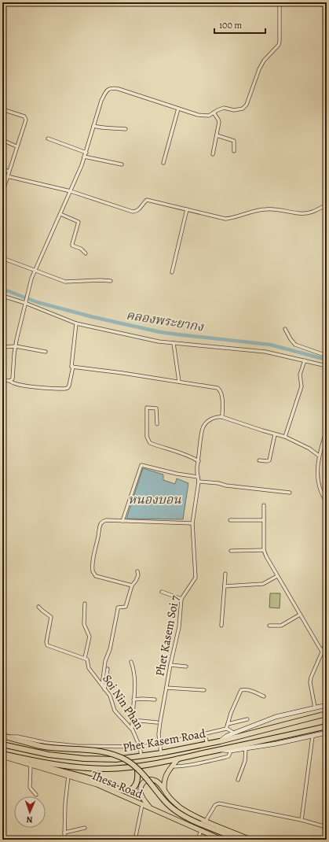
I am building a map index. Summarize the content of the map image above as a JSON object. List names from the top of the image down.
{
  "streets": {
    "highway": ["Phet Kasem Road"],
    "main road": ["Thesa Road"],
    "street": ["Phet Kasem Soi 7", "Soi Nin Phan"]
  },
  "crossings": [
    ["Phet Kasem Soi 7", "Phet Kasem Road"],
    ["Soi Nin Phan", "Phet Kasem Road"]
  ],
  "water": ["คลองพระยากง", "หนองบอน"],
  "scale_bar": "100 m",
  "north": "bottom"
}
